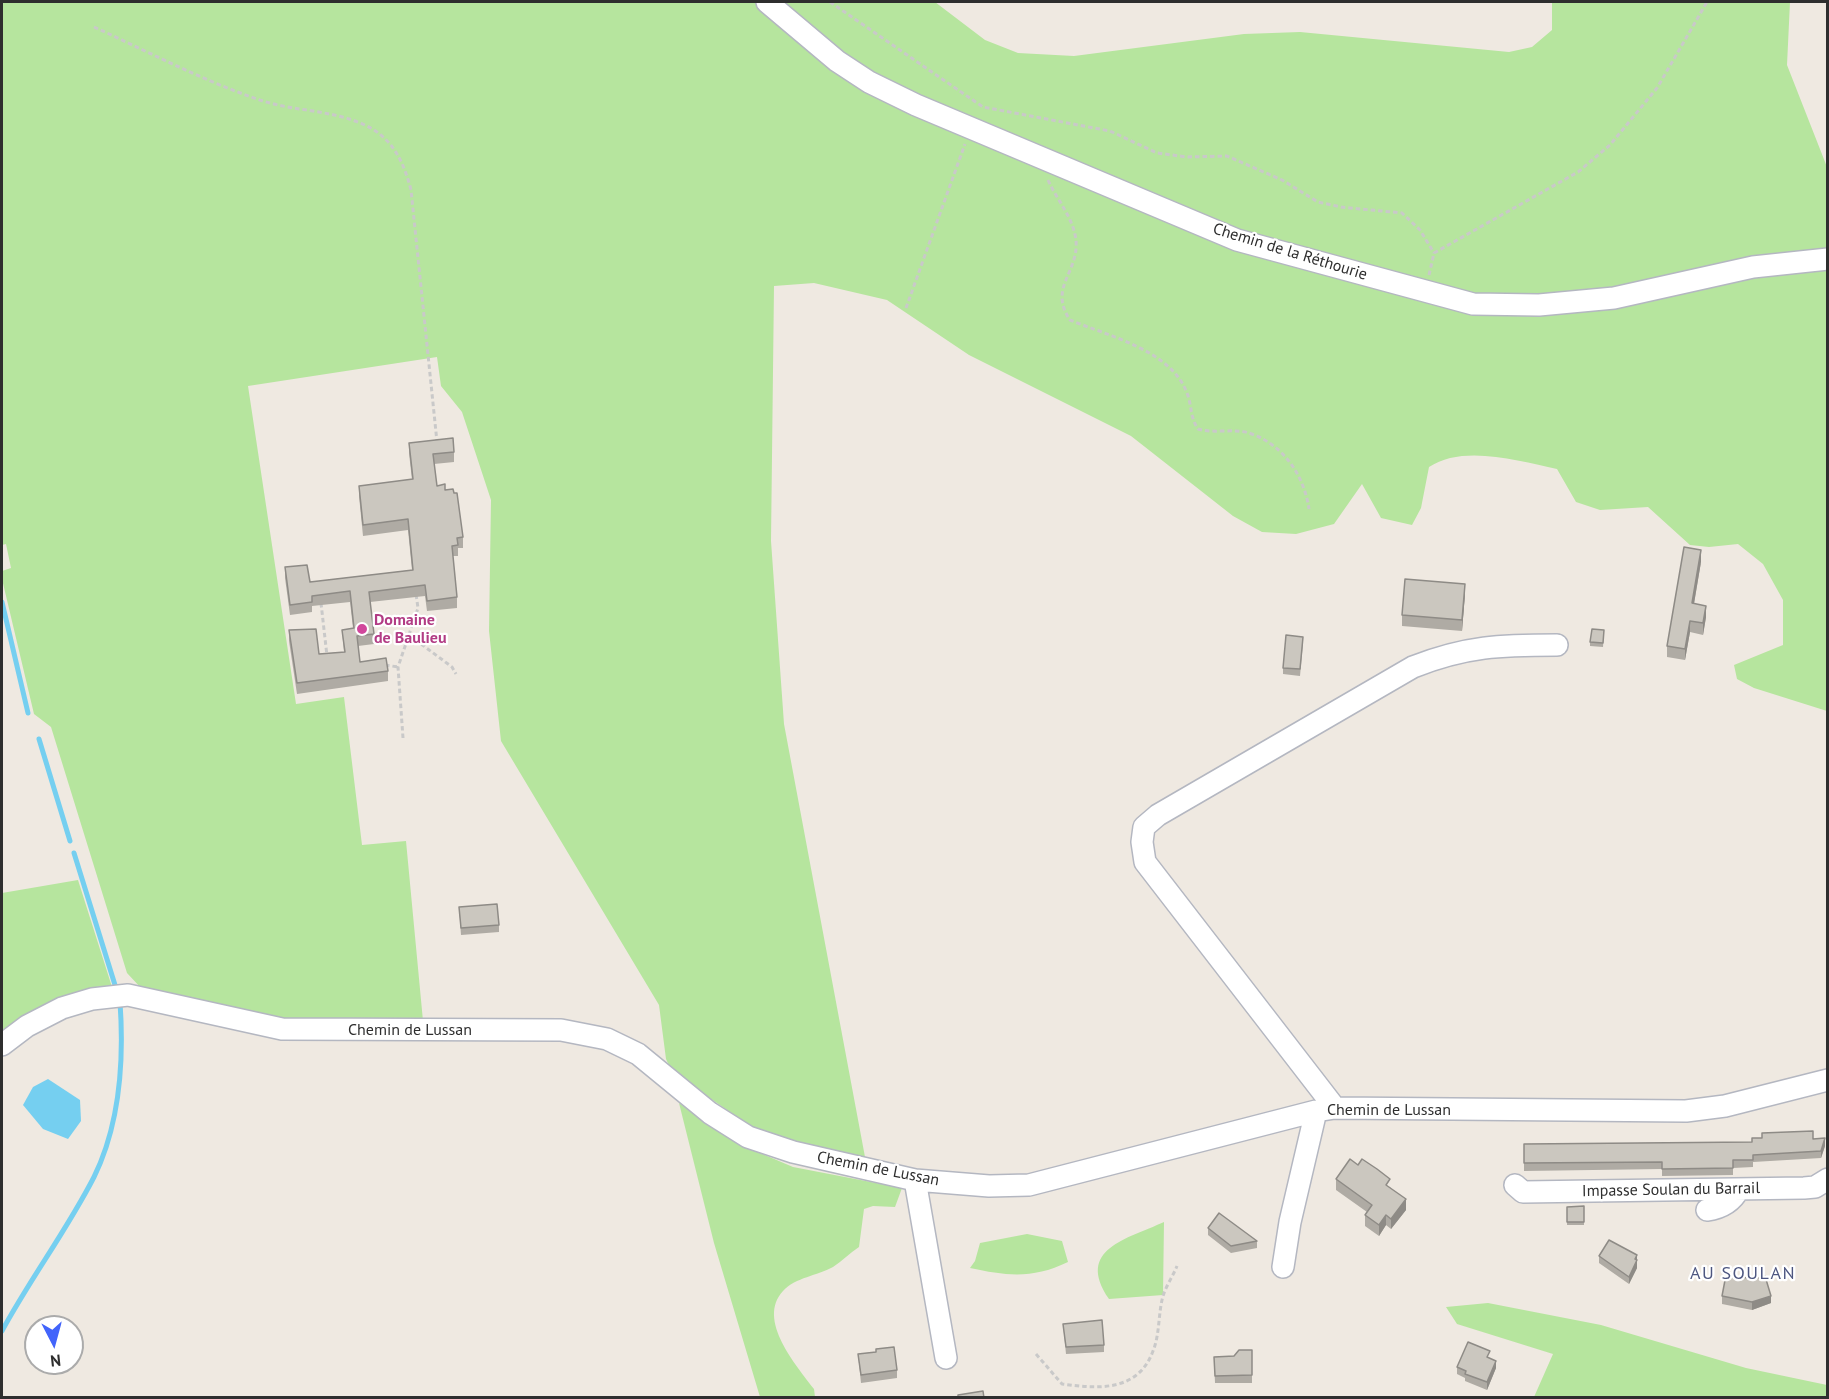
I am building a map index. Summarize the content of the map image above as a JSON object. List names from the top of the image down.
{
  "streets": {
    "street": ["Chemin de la Réthourie", "Chemin de Lussan", "Impasse Soulan du Barrail"]
  },
  "districts": ["AU SOULAN"],
  "places": ["Domaine de Baulieu"],
  "north": "bottom"
}
